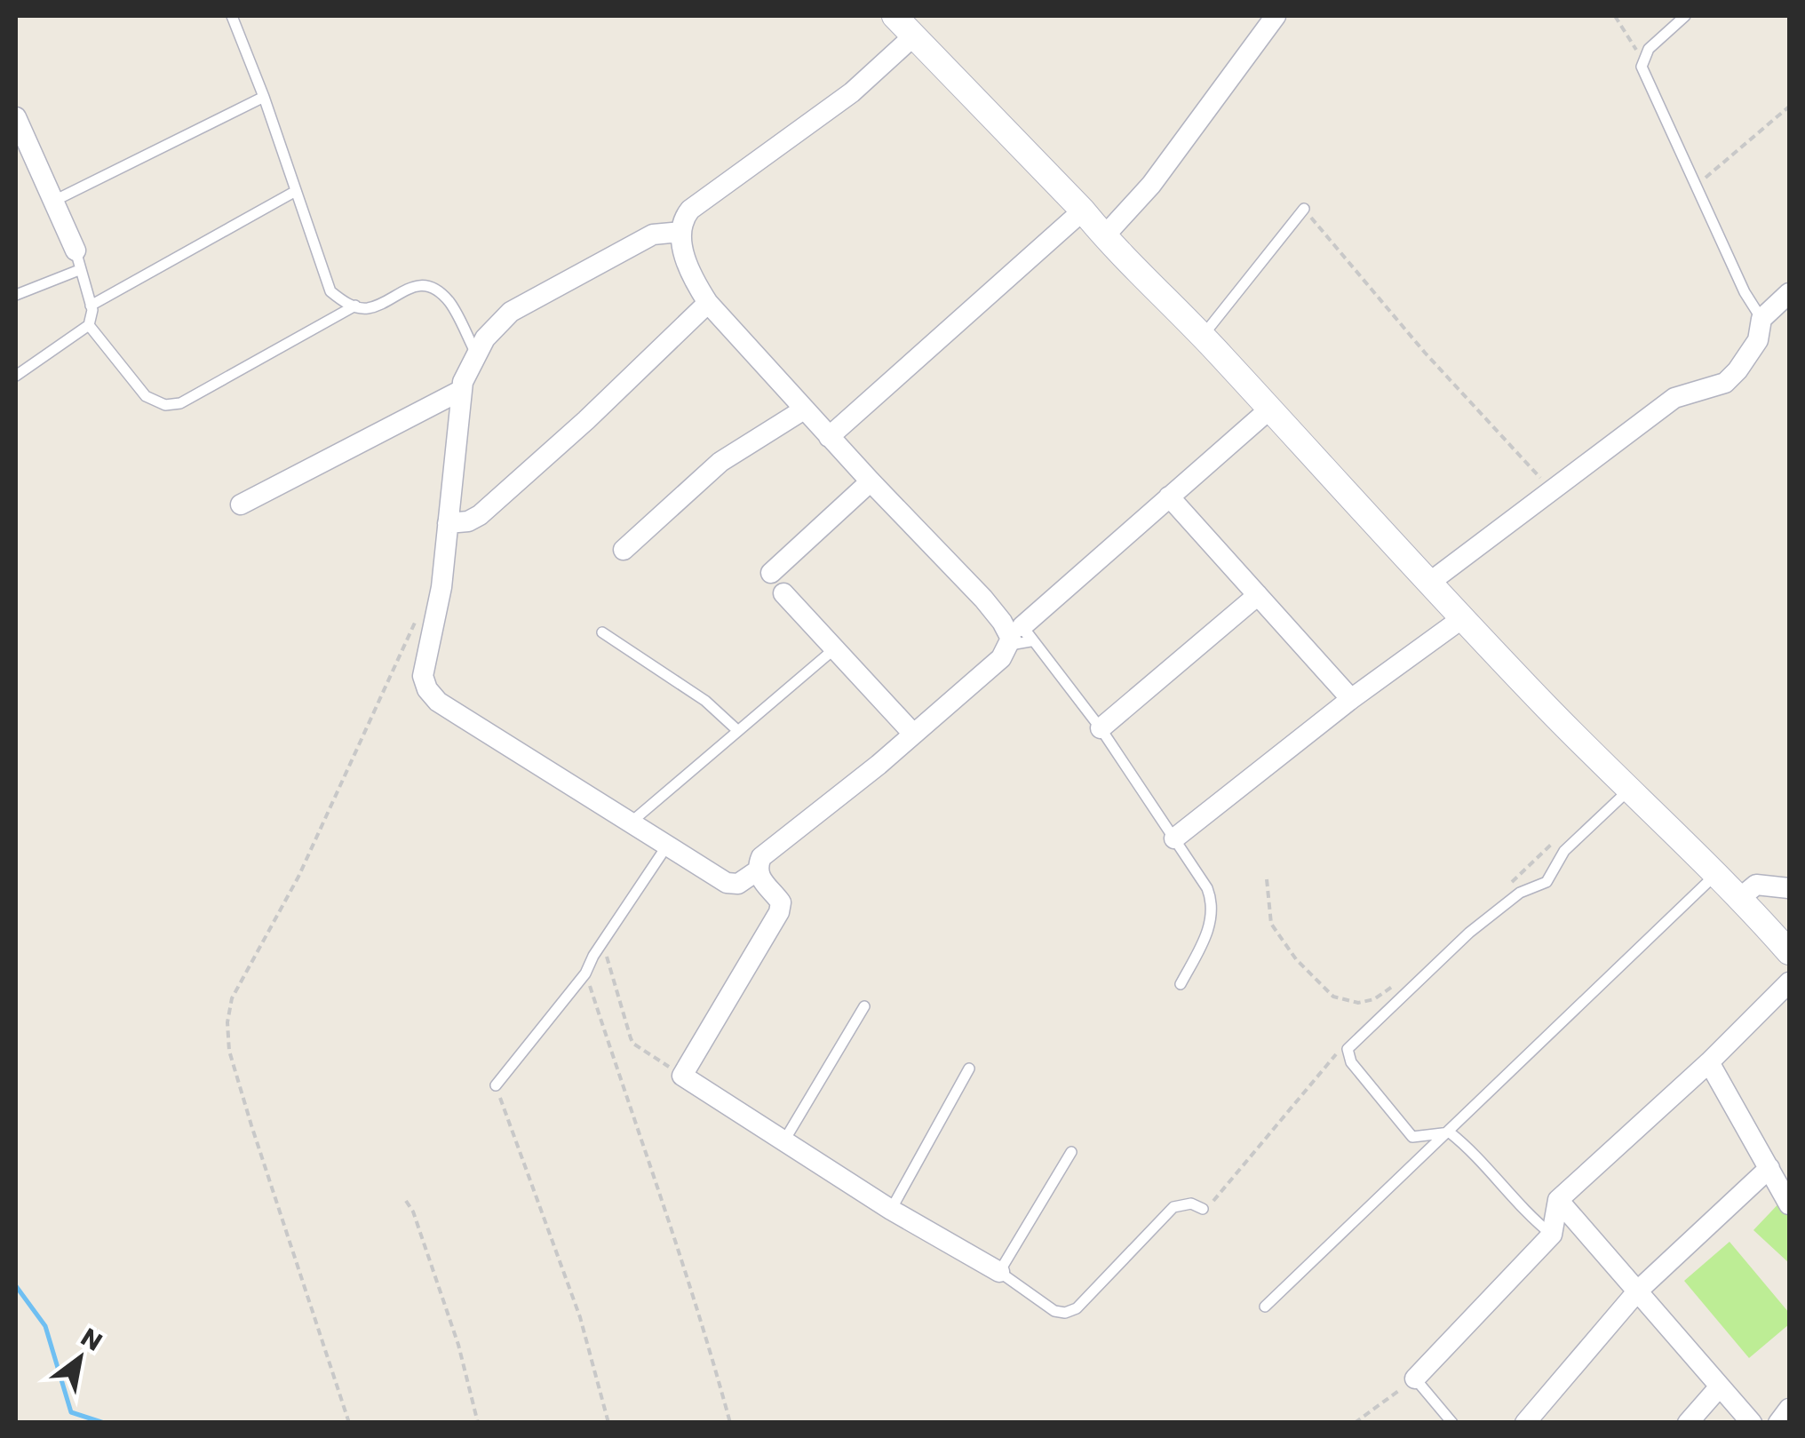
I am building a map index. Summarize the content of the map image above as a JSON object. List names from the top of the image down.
{
  "north": "top right"
}
